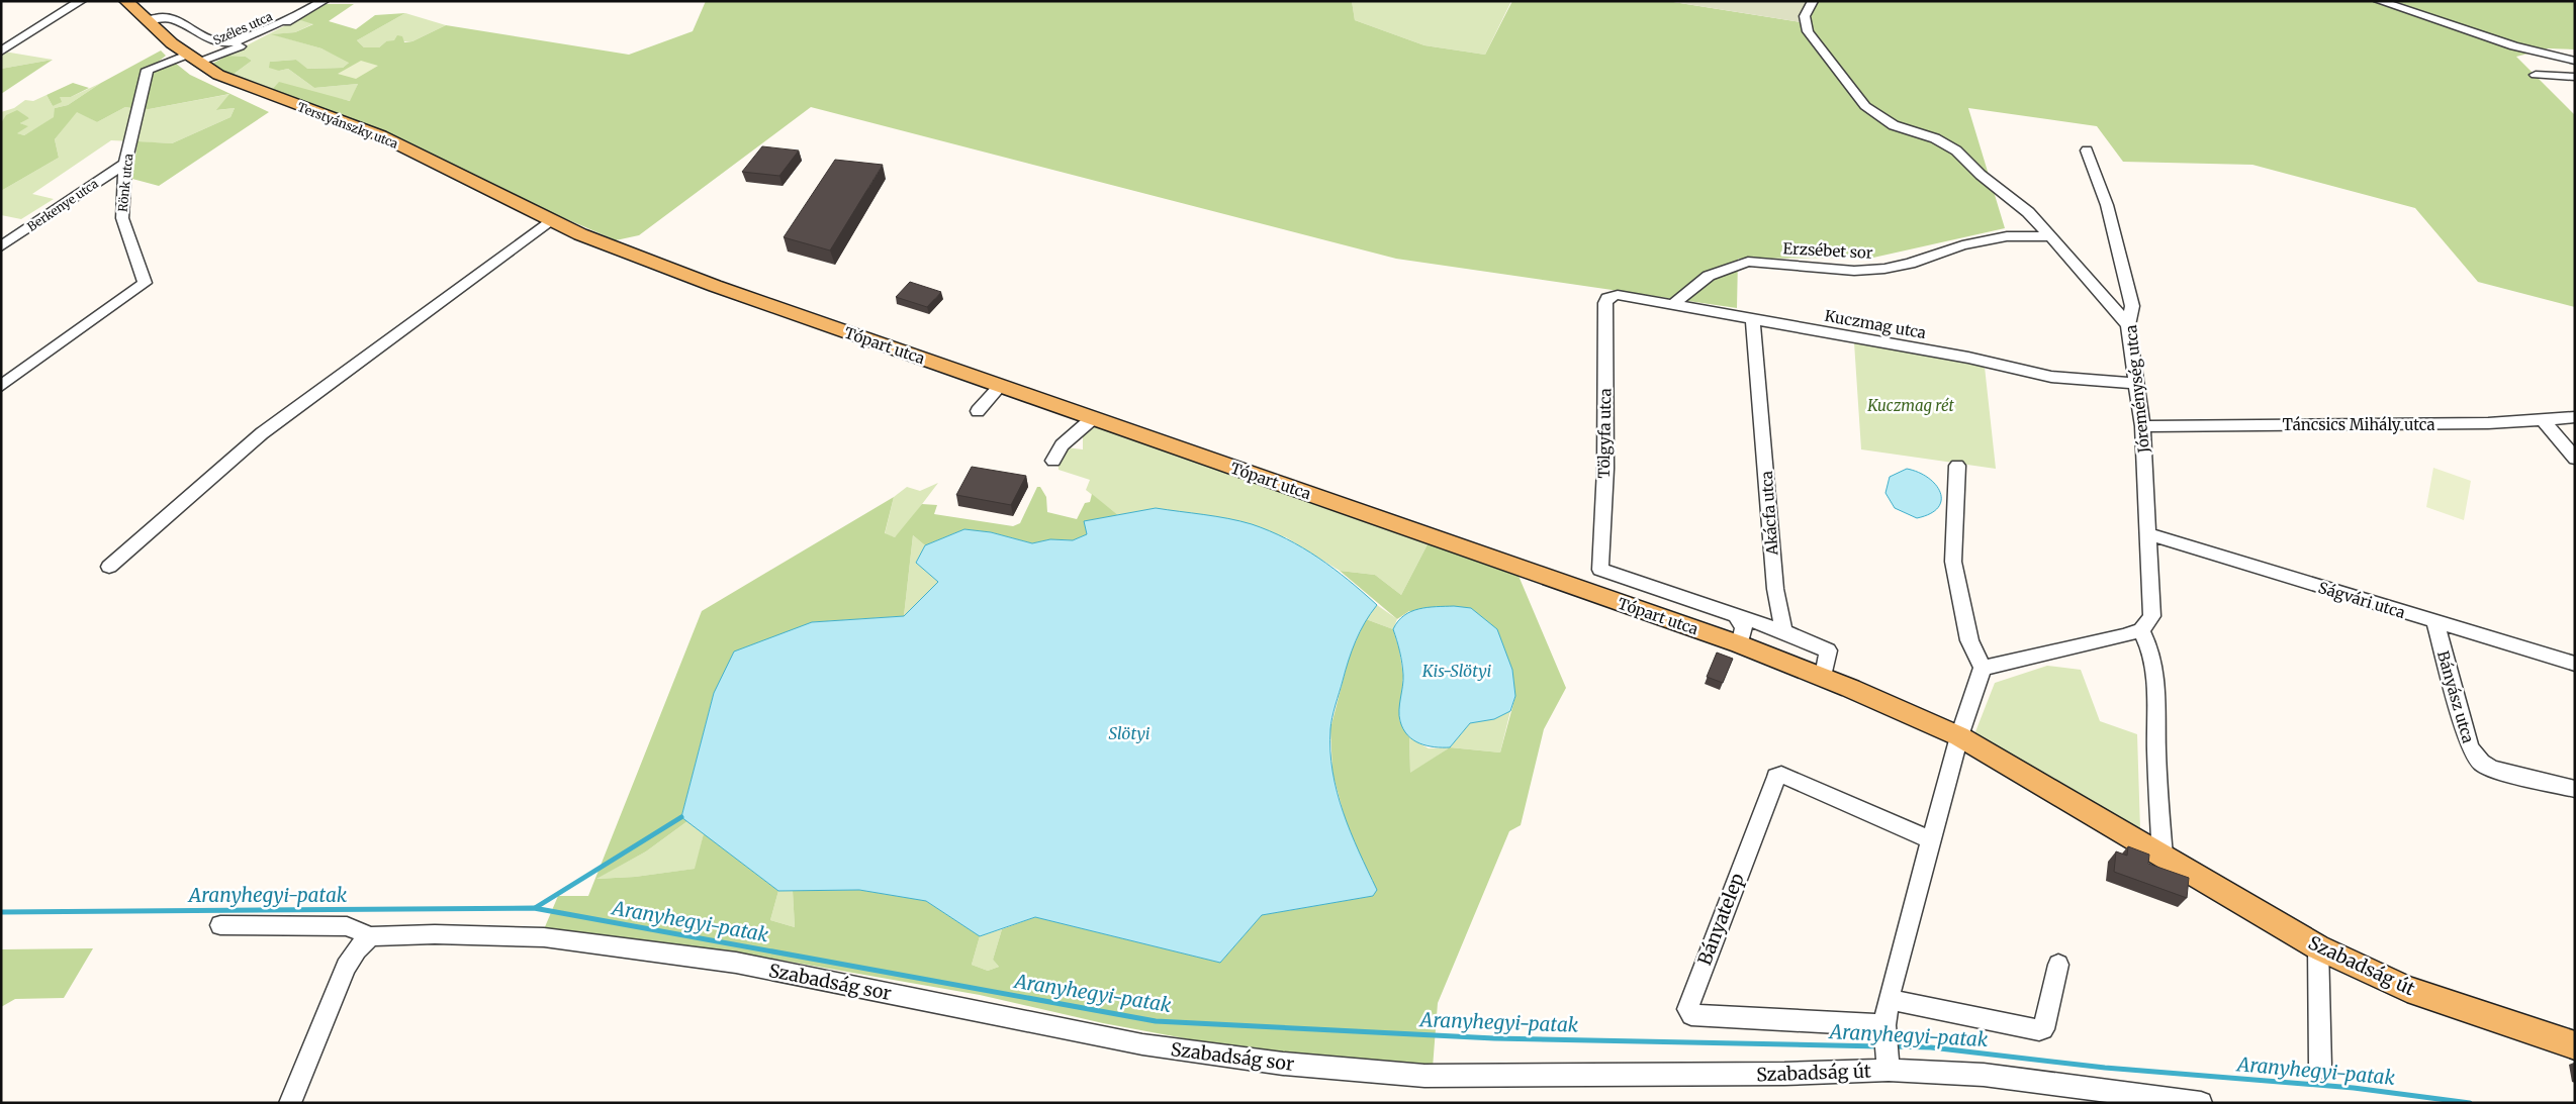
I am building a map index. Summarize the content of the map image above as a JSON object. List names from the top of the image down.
{
  "streets": {
    "main road": ["Terstyánszky utca", "Tópart utca", "Szabadság út"],
    "street": [
      "Széles utca",
      "Rönk utca",
      "Berkenye utca",
      "Erzsébet sor",
      "Kuczmag utca",
      "Jóreménység utca",
      "Táncsics Mihály utca",
      "Tölgyfa utca",
      "Akácfa utca",
      "Ságvári utca",
      "Bányász utca",
      "Bányatelep",
      "Szabadság sor"
    ]
  },
  "crossings": [
    ["Széles utca", "Terstyánszky utca"],
    ["Széles utca", "Rönk utca"],
    ["Terstyánszky utca", "Rönk utca"],
    ["Terstyánszky utca", "Tópart utca"],
    ["Rönk utca", "Berkenye utca"],
    ["Erzsébet sor", "Kuczmag utca"],
    ["Kuczmag utca", "Jóreménység utca"],
    ["Kuczmag utca", "Tölgyfa utca"],
    ["Kuczmag utca", "Akácfa utca"],
    ["Jóreménység utca", "Táncsics Mihály utca"],
    ["Jóreménység utca", "Ságvári utca"],
    ["Ságvári utca", "Bányász utca"],
    ["Szabadság út", "Szabadság sor"]
  ],
  "water": ["Kis-Slötyi", "Slötyi", "Aranyhegyi-patak"],
  "parks": ["Kuczmag rét"]
}
